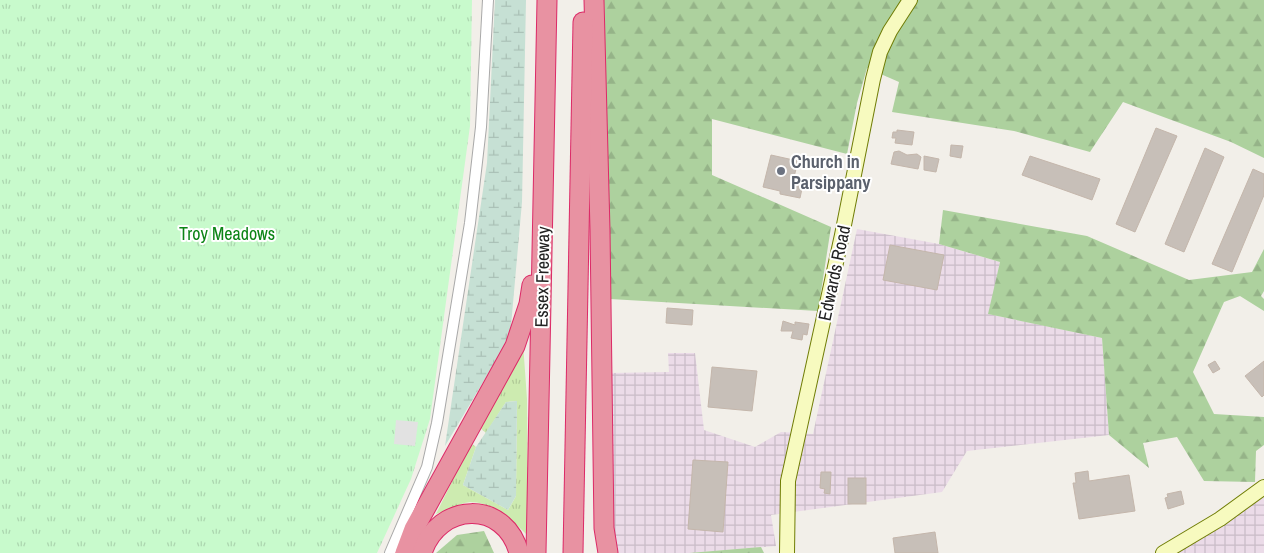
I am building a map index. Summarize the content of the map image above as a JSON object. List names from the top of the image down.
{
  "streets": {
    "highway": ["Essex Freeway"],
    "street": ["Edwards Road"]
  },
  "parks": ["Troy Meadows"],
  "places": ["Church in Parsippany"]
}
